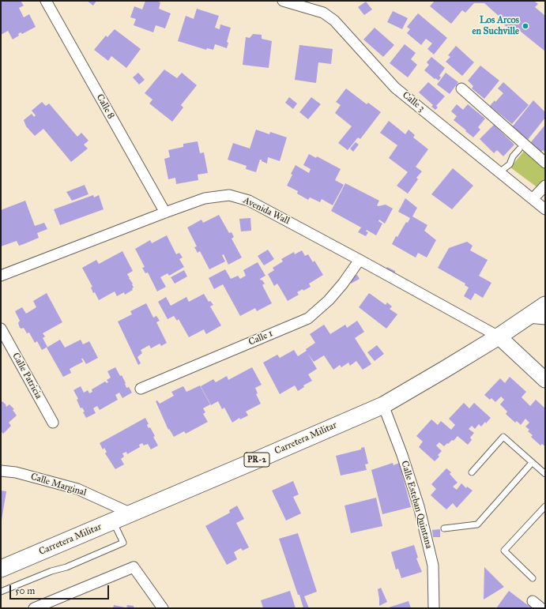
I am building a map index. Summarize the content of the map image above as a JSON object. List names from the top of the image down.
{
  "streets": {
    "main road": ["Carretera Militar", "PR-2"],
    "street": [
      "Calle 3",
      "Calle 8",
      "Avenida Wall",
      "Calle 1",
      "Calle Patricia",
      "Calle Marginal",
      "Calle Esteban Quintana"
    ]
  },
  "crossings": [
    ["Calle 8", "Avenida Wall"],
    ["Avenida Wall", "Calle 1"],
    ["Avenida Wall", "Carretera Militar"],
    ["Carretera Militar", "Calle Marginal"],
    ["Carretera Militar", "Calle Esteban Quintana"]
  ],
  "places": ["Los Arcos en Suchville"],
  "scale_bar": "50 m"
}
